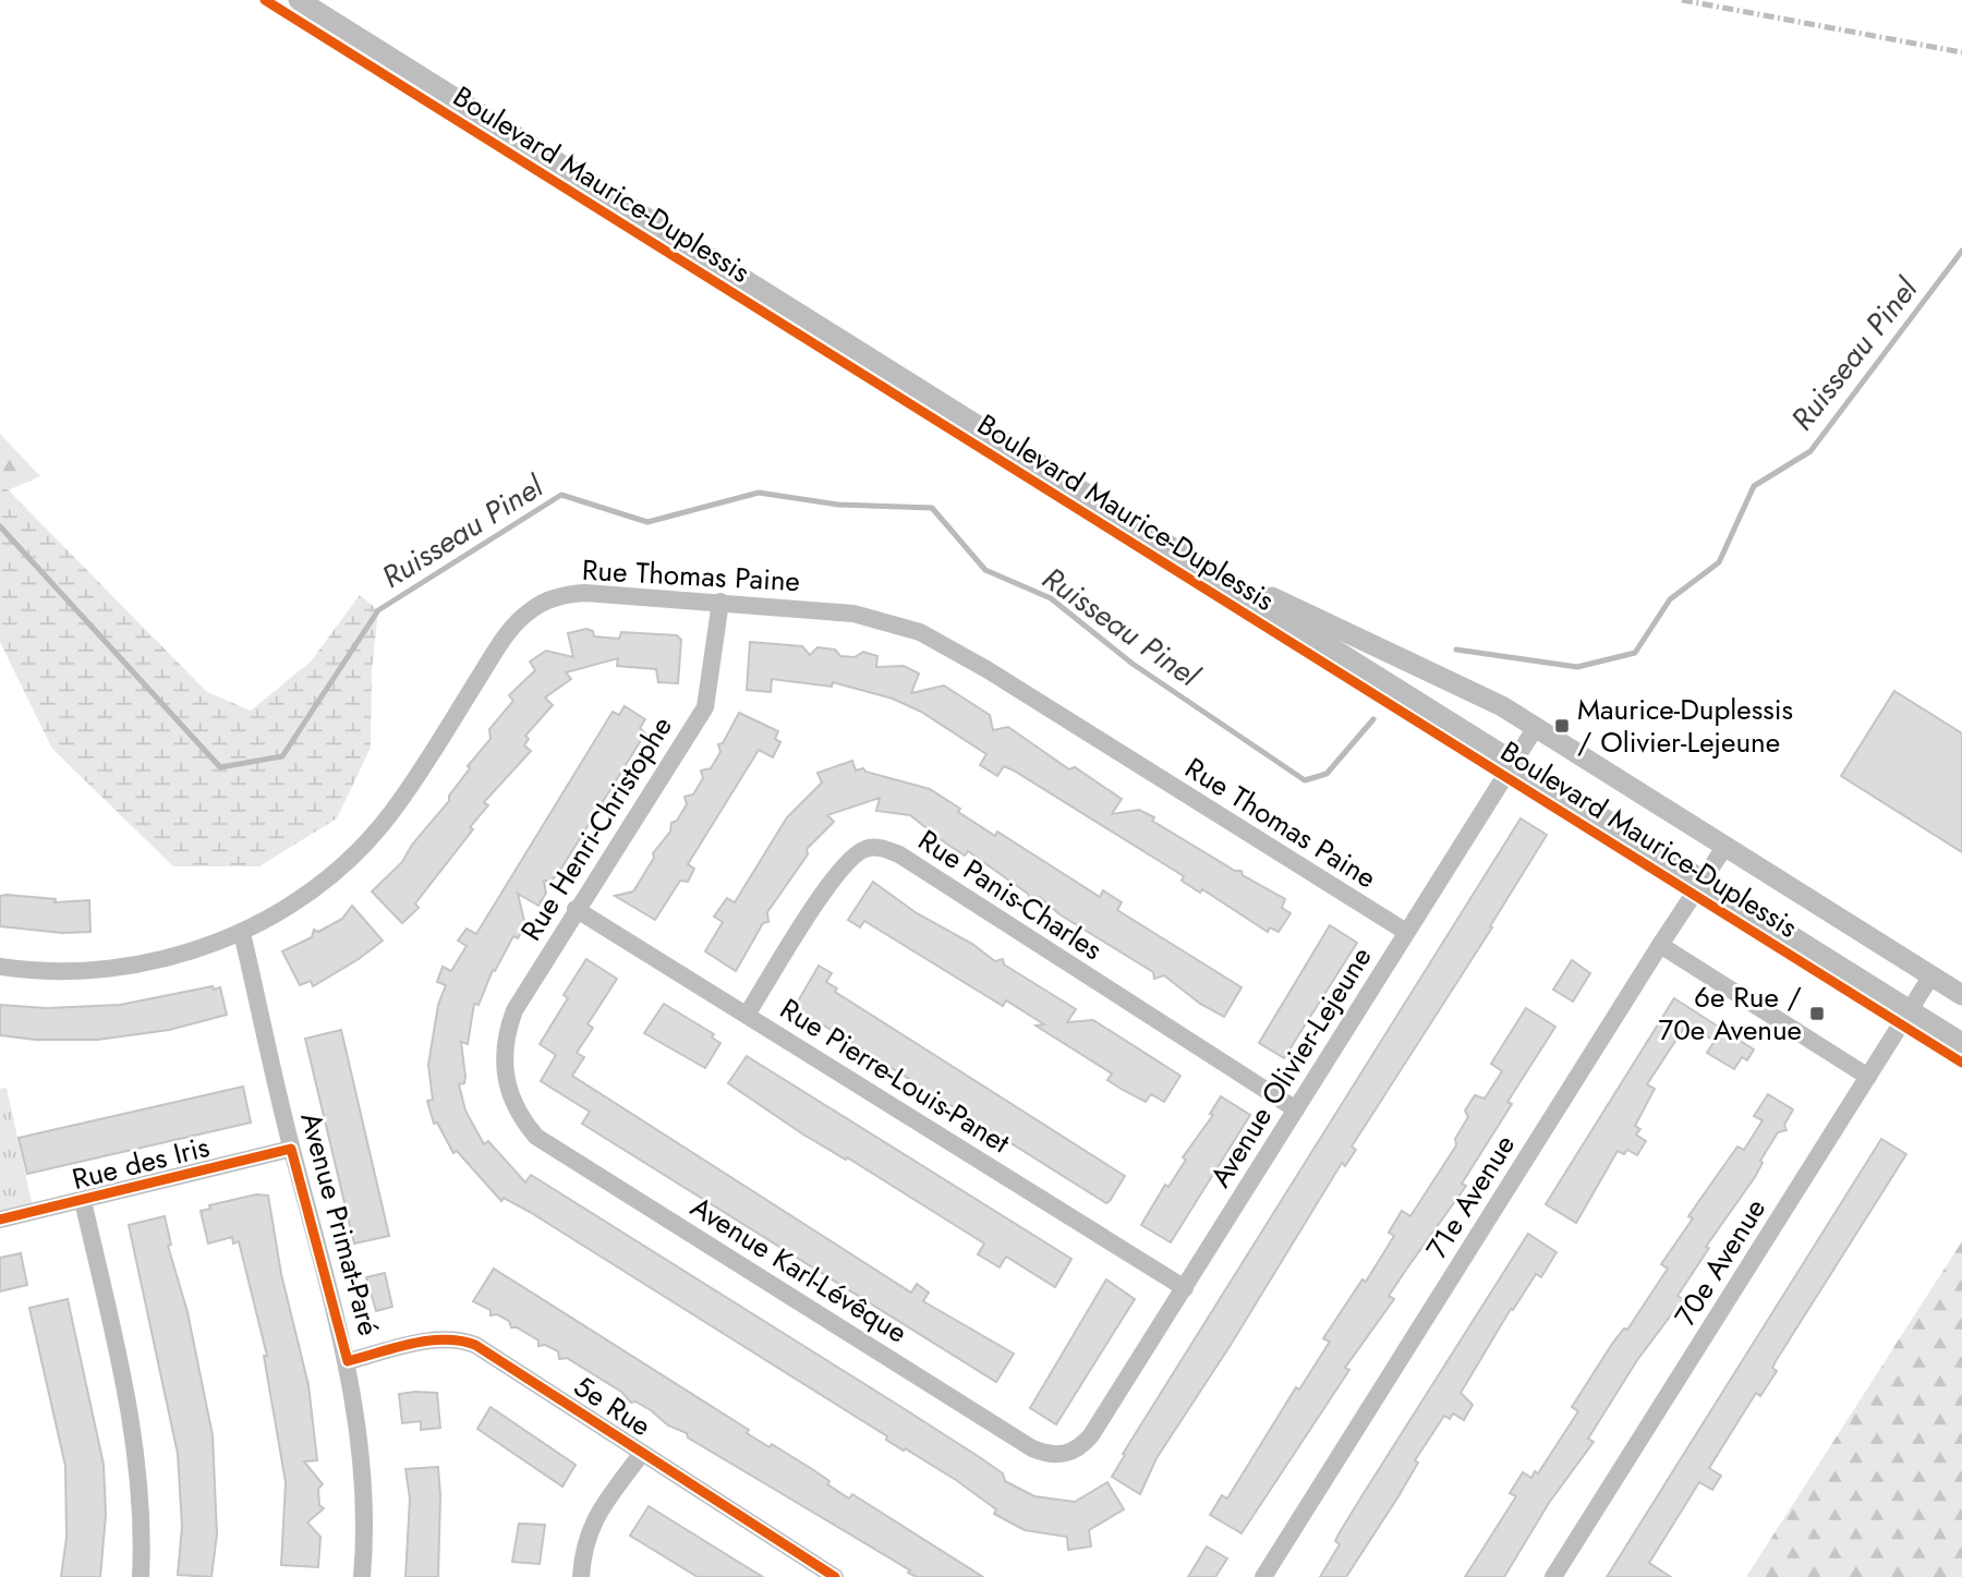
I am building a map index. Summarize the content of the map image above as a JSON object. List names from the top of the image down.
{
  "streets": {
    "street": [
      "Boulevard Maurice-Duplessis",
      "Rue Thomas Paine",
      "Rue Henri-Christophe",
      "Rue Panis-Charles",
      "Avenue Olivier-Lejeune",
      "Rue Pierre-Louis-Panet",
      "Rue des Iris",
      "71e Avenue",
      "Avenue Primat-Paré",
      "70e Avenue",
      "Avenue Karl-Lévêque",
      "5e Rue"
    ]
  },
  "crossings": [
    ["Boulevard Maurice-Duplessis", "Avenue Olivier-Lejeune"],
    ["Boulevard Maurice-Duplessis", "71e Avenue"],
    ["Boulevard Maurice-Duplessis", "70e Avenue"],
    ["Rue Thomas Paine", "Rue Henri-Christophe"],
    ["Rue Thomas Paine", "Avenue Olivier-Lejeune"],
    ["Rue Thomas Paine", "Avenue Primat-Paré"],
    ["Rue Henri-Christophe", "Rue Pierre-Louis-Panet"],
    ["Rue Henri-Christophe", "Avenue Karl-Lévêque"],
    ["Rue Panis-Charles", "Avenue Olivier-Lejeune"],
    ["Rue Panis-Charles", "Rue Pierre-Louis-Panet"],
    ["Avenue Olivier-Lejeune", "Rue Pierre-Louis-Panet"],
    ["Avenue Olivier-Lejeune", "Avenue Karl-Lévêque"],
    ["Rue des Iris", "Avenue Primat-Paré"],
    ["Avenue Primat-Paré", "5e Rue"]
  ],
  "water": ["Ruisseau Pinel"],
  "places": {
    "transit": ["Maurice-Duplessis / Olivier-Lejeune", "6e Rue / 70e Avenue"]
  }
}
